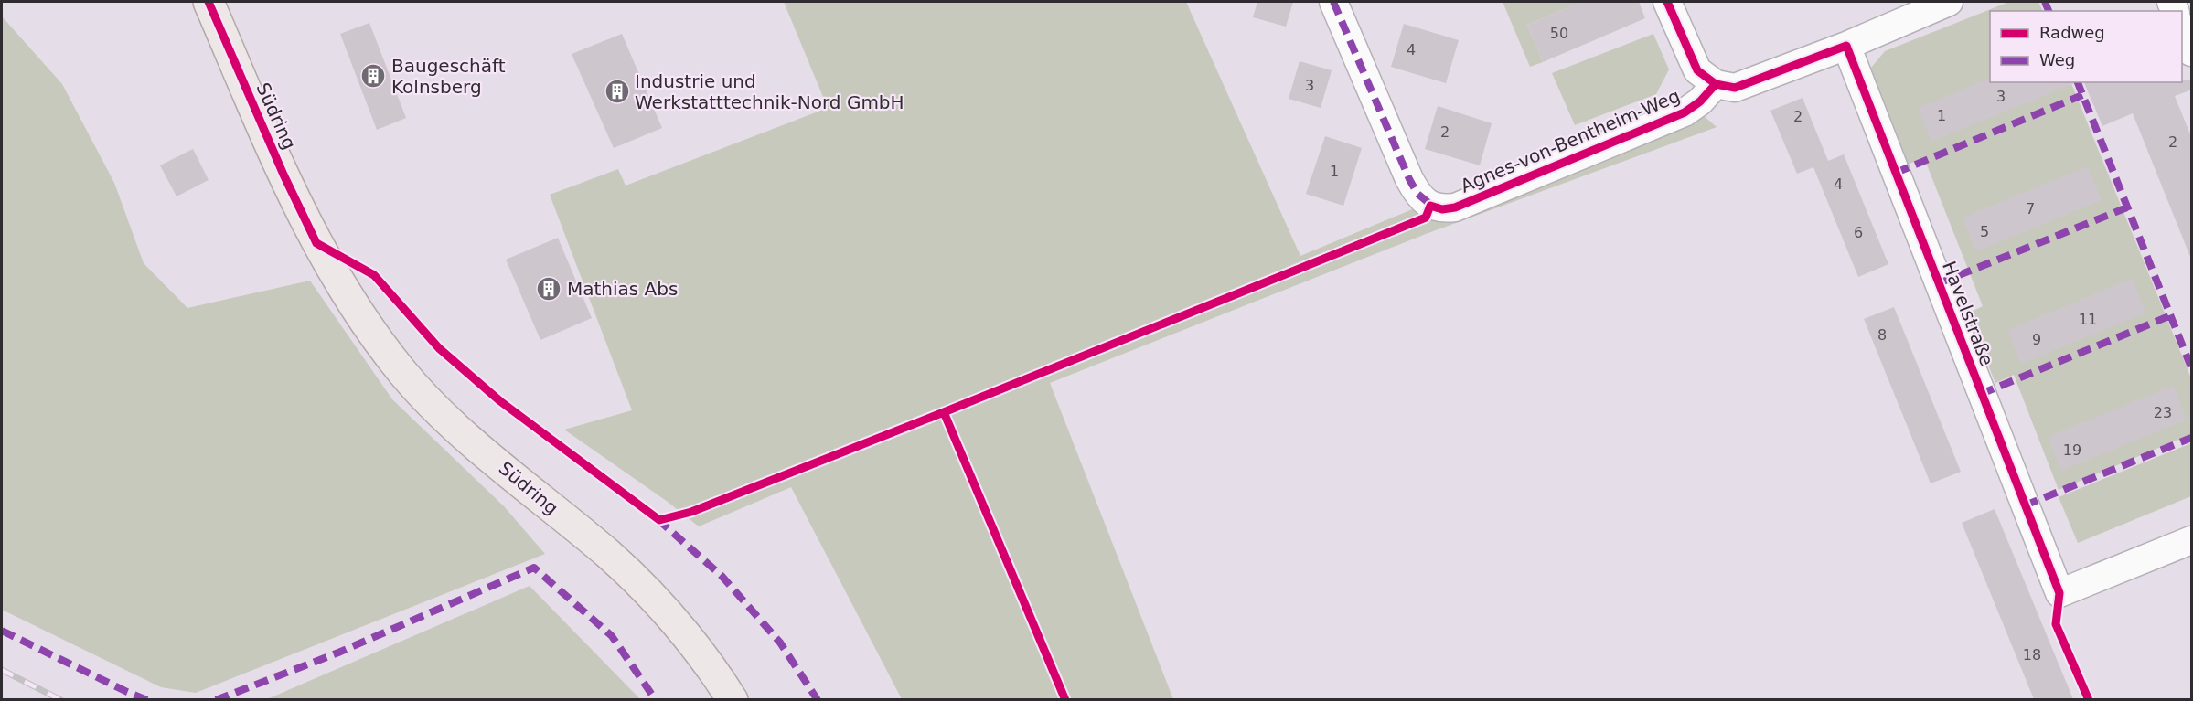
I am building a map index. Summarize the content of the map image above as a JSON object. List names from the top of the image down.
{
  "streets": {
    "main road": ["Südring"],
    "street": ["Agnes-von-Bentheim-Weg", "Havelstraße"]
  },
  "places": {
    "building": ["Baugeschäft Kolnsberg", "Industrie und Werkstatttechnik-Nord GmbH", "Mathias Abs"]
  },
  "house_numbers": [
    "50",
    "4",
    "3",
    "3",
    "1",
    "2",
    "2",
    "2",
    "1",
    "4",
    "7",
    "5",
    "6",
    "11",
    "8",
    "9",
    "23",
    "19",
    "18"
  ],
  "legend": ["Radweg", "Weg"]
}
